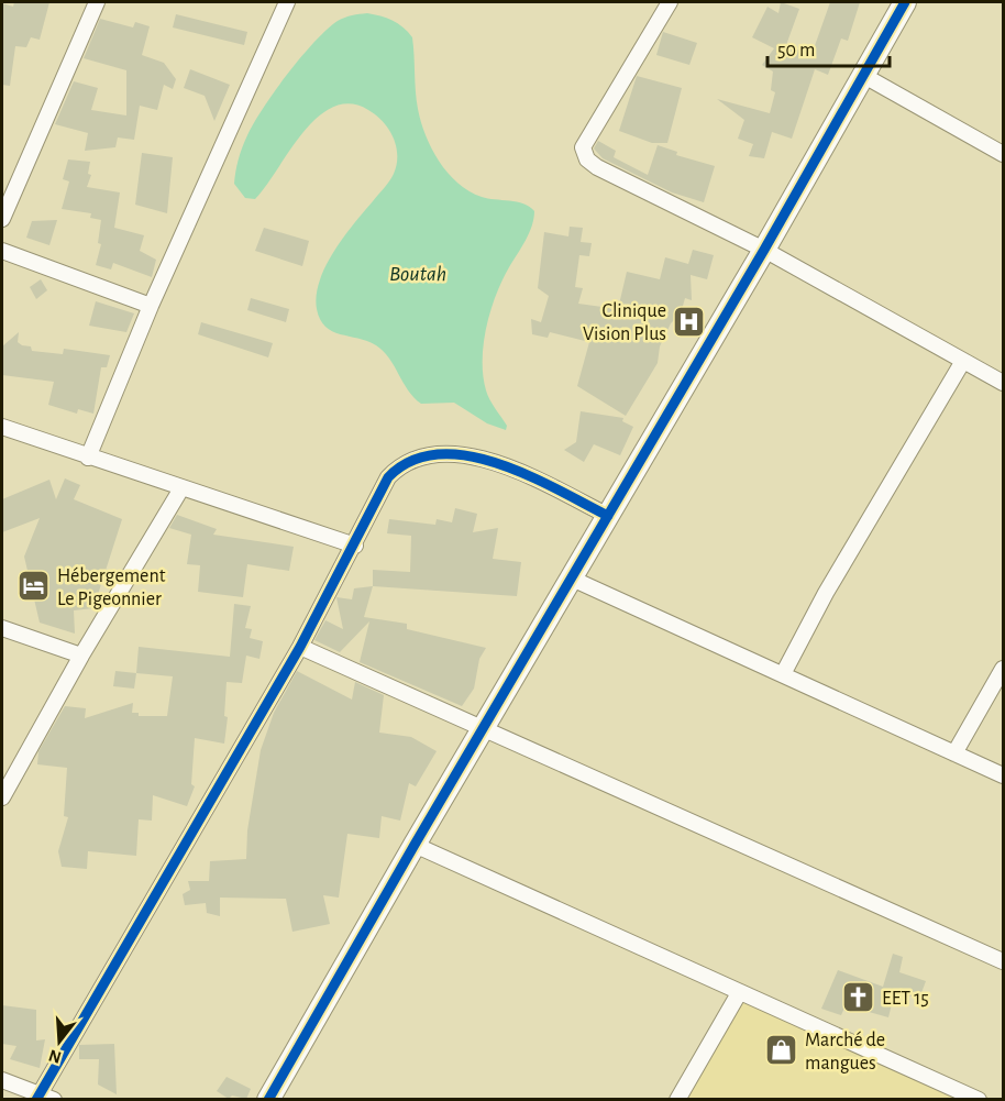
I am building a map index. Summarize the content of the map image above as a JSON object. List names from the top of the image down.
{
  "water": ["Boutah"],
  "places": {
    "hospital": ["Clinique Vision Plus"],
    "hotel": ["Hébergement Le Pigeonnier"],
    "church": ["EET 15"],
    "shop": ["Marché de mangues"]
  },
  "scale_bar": "50 m",
  "north": "bottom"
}
